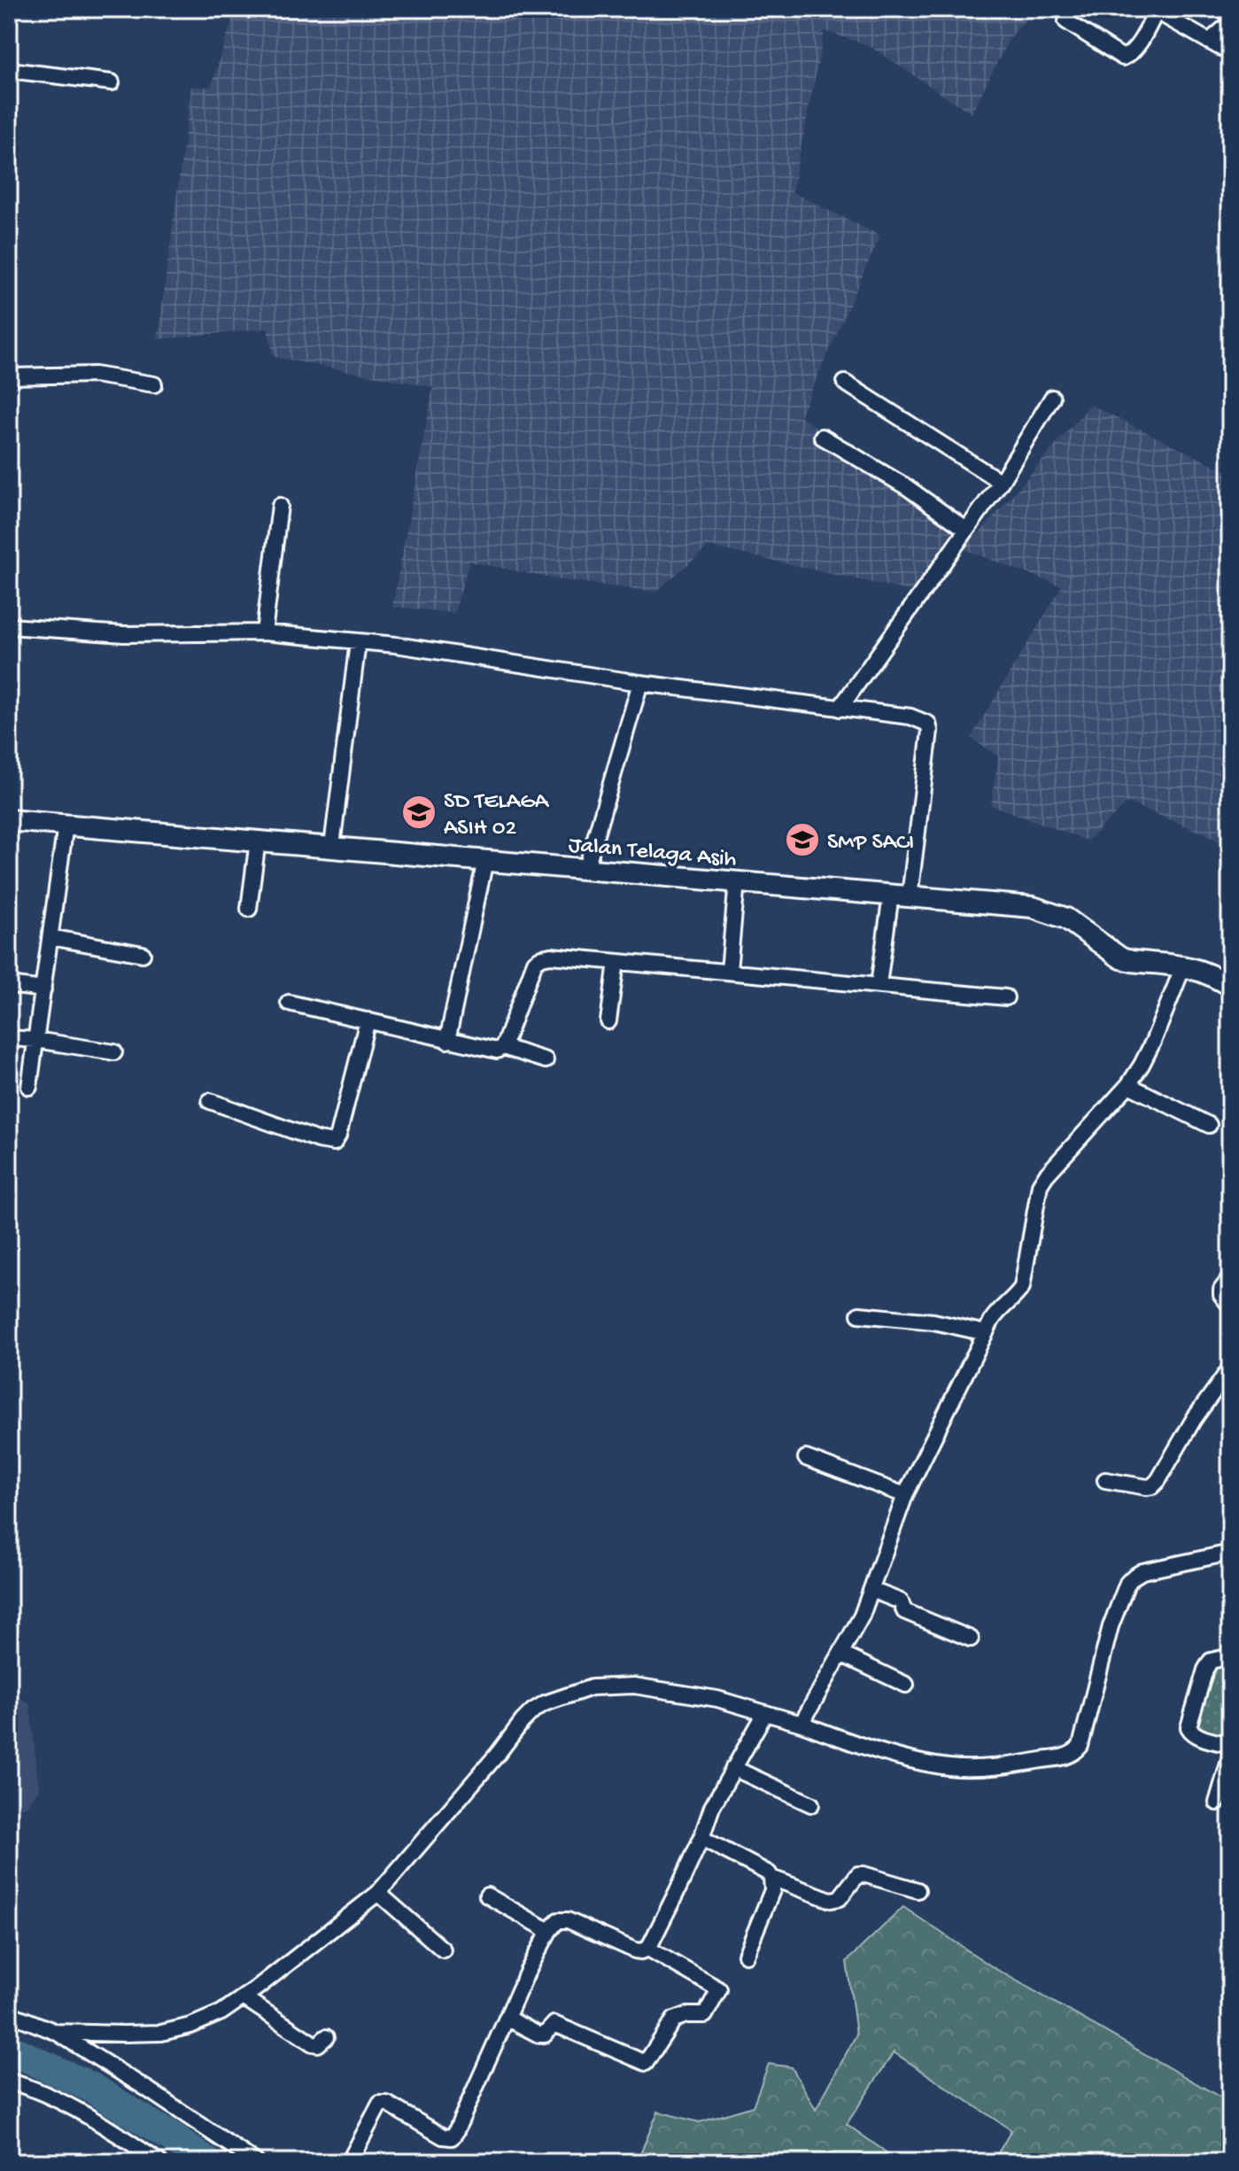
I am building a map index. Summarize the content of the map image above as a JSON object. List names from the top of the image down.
{
  "streets": {
    "street": ["Jalan Telaga Asih"]
  },
  "places": {
    "school or university": ["SD TELAGA ASIH 02", "SMP SACI"]
  }
}
